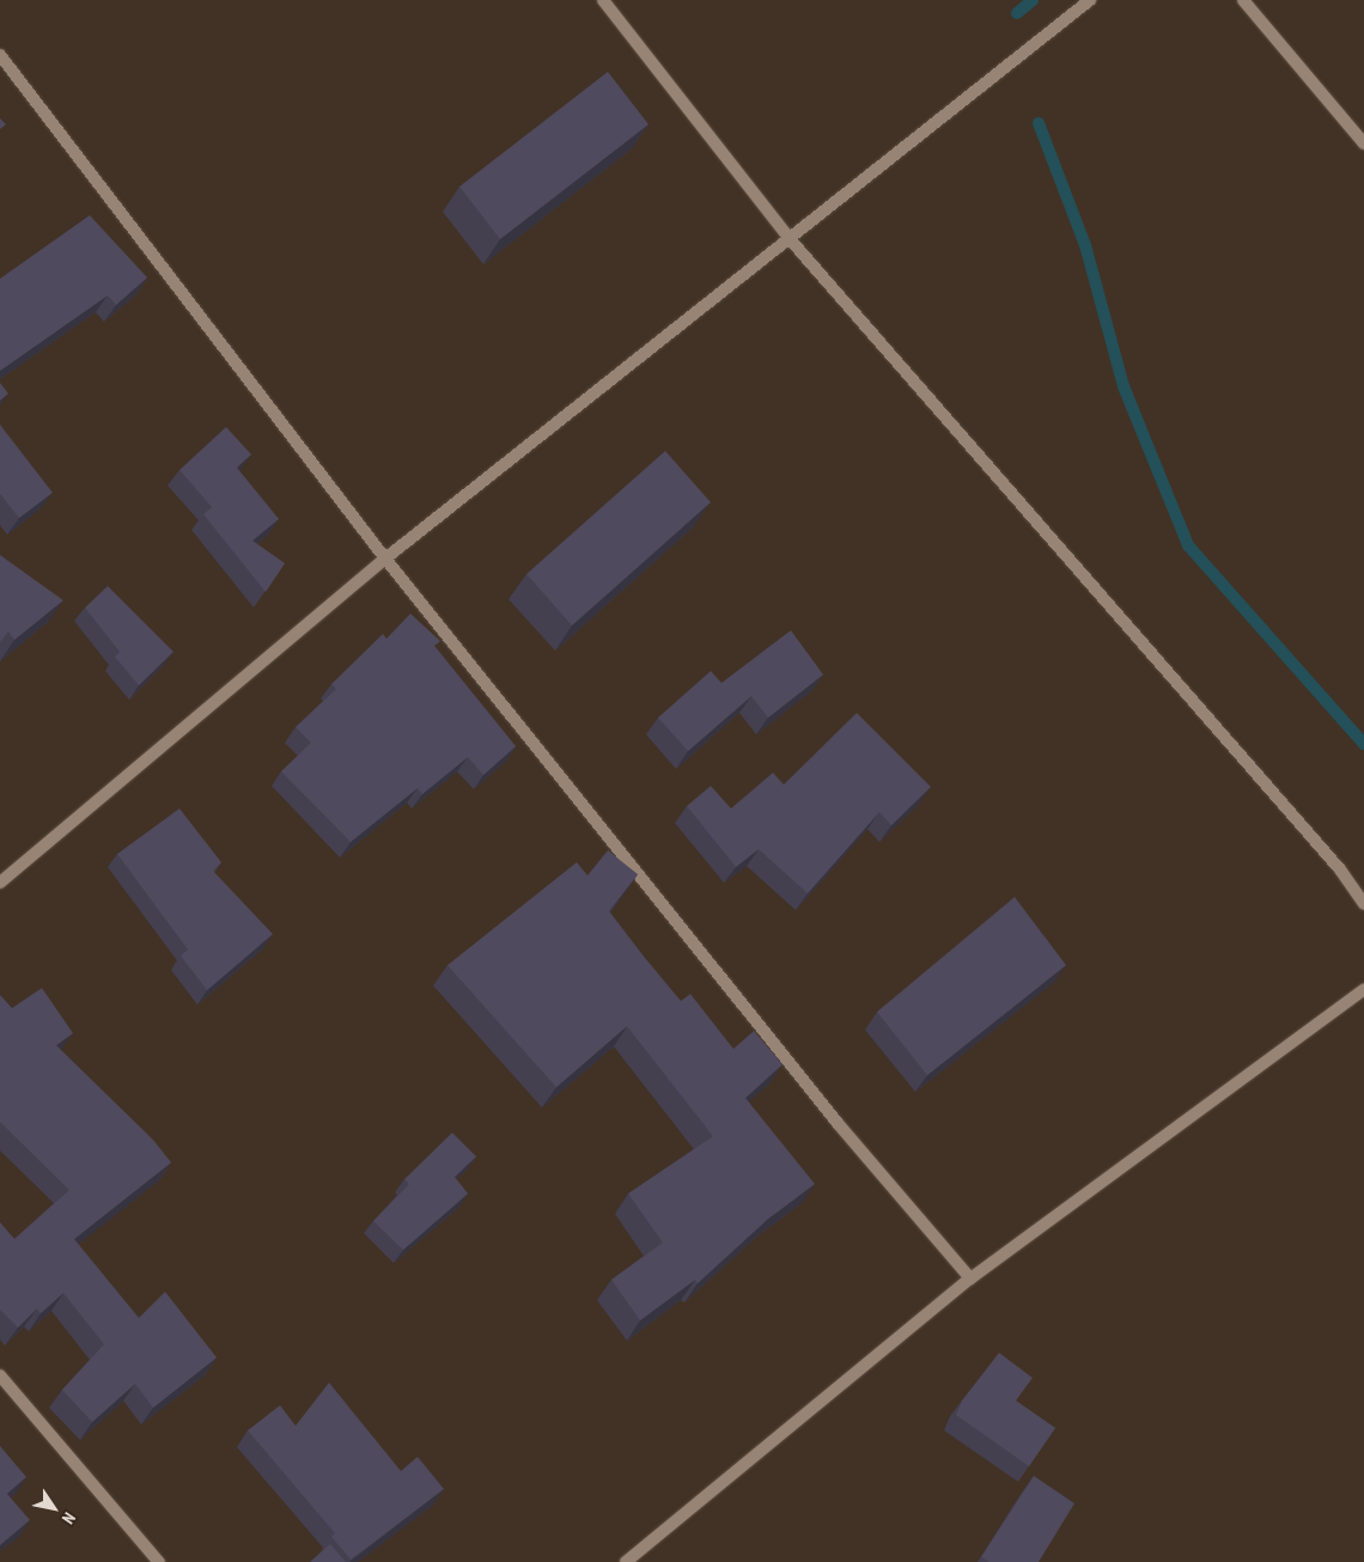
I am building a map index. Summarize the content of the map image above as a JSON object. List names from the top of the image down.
{
  "north": "bottom right"
}
